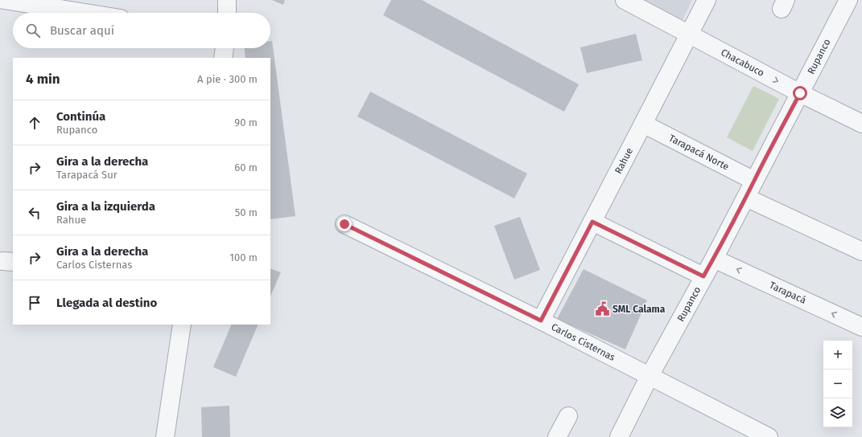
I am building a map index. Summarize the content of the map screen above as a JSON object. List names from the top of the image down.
{
  "streets": {
    "street": [
      "Rupanco",
      "Chacabuco",
      "Tarapacá Norte",
      "Rahue",
      "Tarapacá",
      "Carlos Cisternas"
    ]
  },
  "crossings": [
    ["Rupanco", "Chacabuco"],
    ["Rupanco", "Tarapacá Norte"],
    ["Rupanco", "Tarapacá"],
    ["Rupanco", "Carlos Cisternas"],
    ["Chacabuco", "Rahue"],
    ["Tarapacá Norte", "Rahue"],
    ["Rahue", "Carlos Cisternas"]
  ],
  "one_way": ["Chacabuco"],
  "places": {
    "public building": ["SML Calama"]
  },
  "page": {
    "search": "Buscar aquí",
    "heading": ["4 min", "A pie · 300 m"],
    "list": [
      ["Continúa", "Rupanco", "90 m"],
      ["Gira a la derecha", "Tarapacá Sur", "60 m"],
      ["Gira a la izquierda", "Rahue", "50 m"],
      ["Gira a la derecha", "Carlos Cisternas", "100 m"],
      "Llegada al destino"
    ],
    "map_buttons": ["+", "−"]
  }
}
